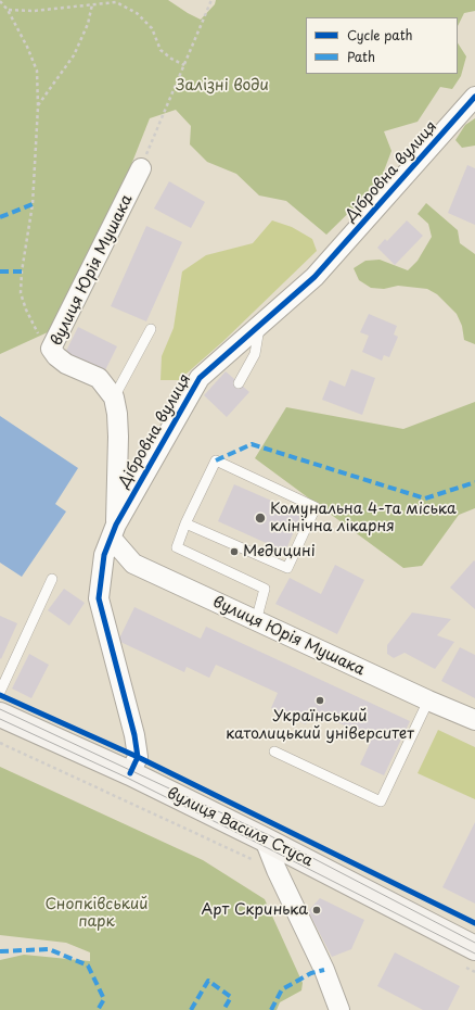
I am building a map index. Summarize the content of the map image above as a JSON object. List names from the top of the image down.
{
  "streets": {
    "main road": ["вулиця Василя Стуса"],
    "street": ["Дібровна вулиця", "вулиця Юрія Мушака"]
  },
  "crossings": [
    ["Дібровна вулиця", "вулиця Юрія Мушака"],
    ["Дібровна вулиця", "вулиця Василя Стуса"]
  ],
  "parks": ["Залізні води", "Снопківський парк"],
  "places": [
    "Комунальна 4-та міська клінічна лікарня",
    "Медицині",
    "Український католицький університет",
    "Арт Скринька"
  ],
  "legend": ["Cycle path", "Path"]
}
